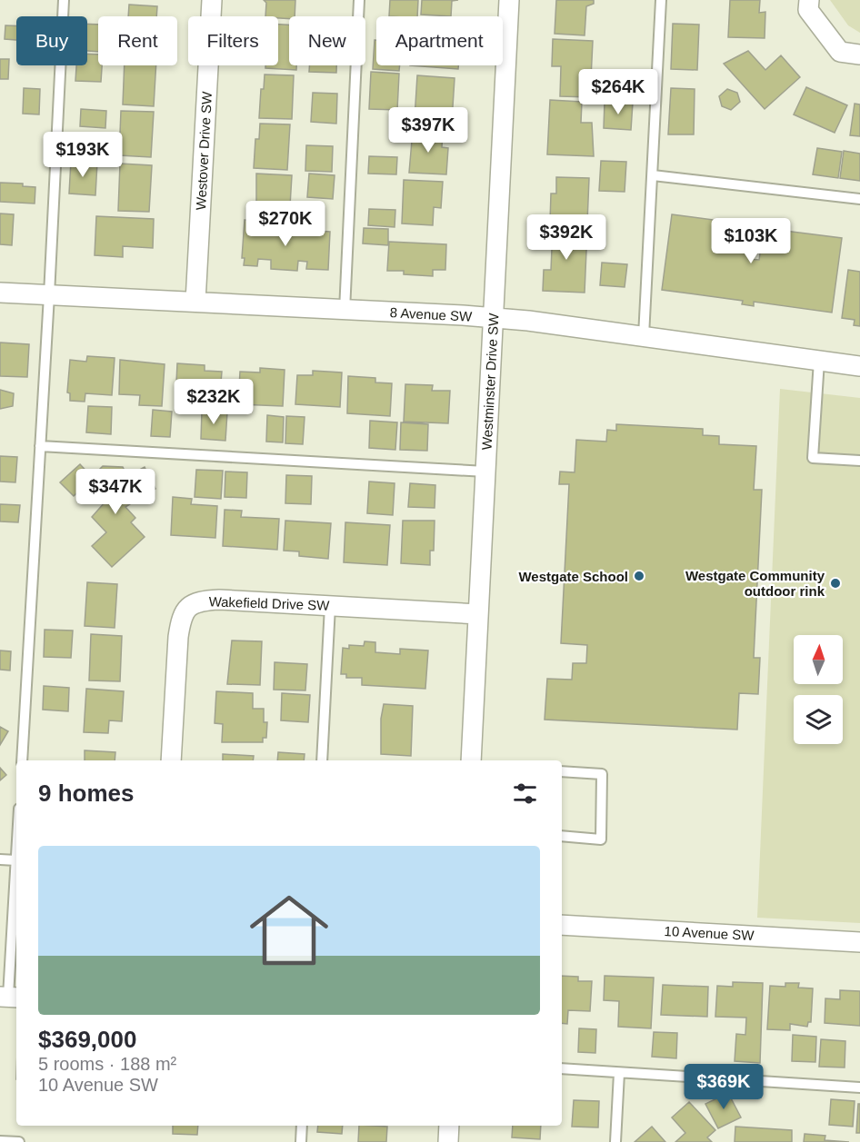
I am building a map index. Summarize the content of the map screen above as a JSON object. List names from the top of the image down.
{
  "streets": {
    "street": [
      "Westover Drive SW",
      "8 Avenue SW",
      "Westminster Drive SW",
      "Wakefield Drive SW",
      "10 Avenue SW"
    ]
  },
  "crossings": [
    ["Westover Drive SW", "8 Avenue SW"],
    ["8 Avenue SW", "Westminster Drive SW"],
    ["Westminster Drive SW", "Wakefield Drive SW"]
  ],
  "places": ["Westgate School", "Westgate Community outdoor rink"],
  "north": "top",
  "page": {
    "chip": [
      "Buy",
      "Rent",
      "Filters",
      "New",
      "Apartment"
    ],
    "price": [
      "$264K",
      "$397K",
      "$193K",
      "$270K",
      "$392K",
      "$103K",
      "$232K",
      "$347K",
      "$369K"
    ],
    "heading": "9 homes",
    "list": [
      {
        "name": "$369,000",
        "note": "5 rooms · 188 m² · 10 Avenue SW"
      }
    ]
  }
}
